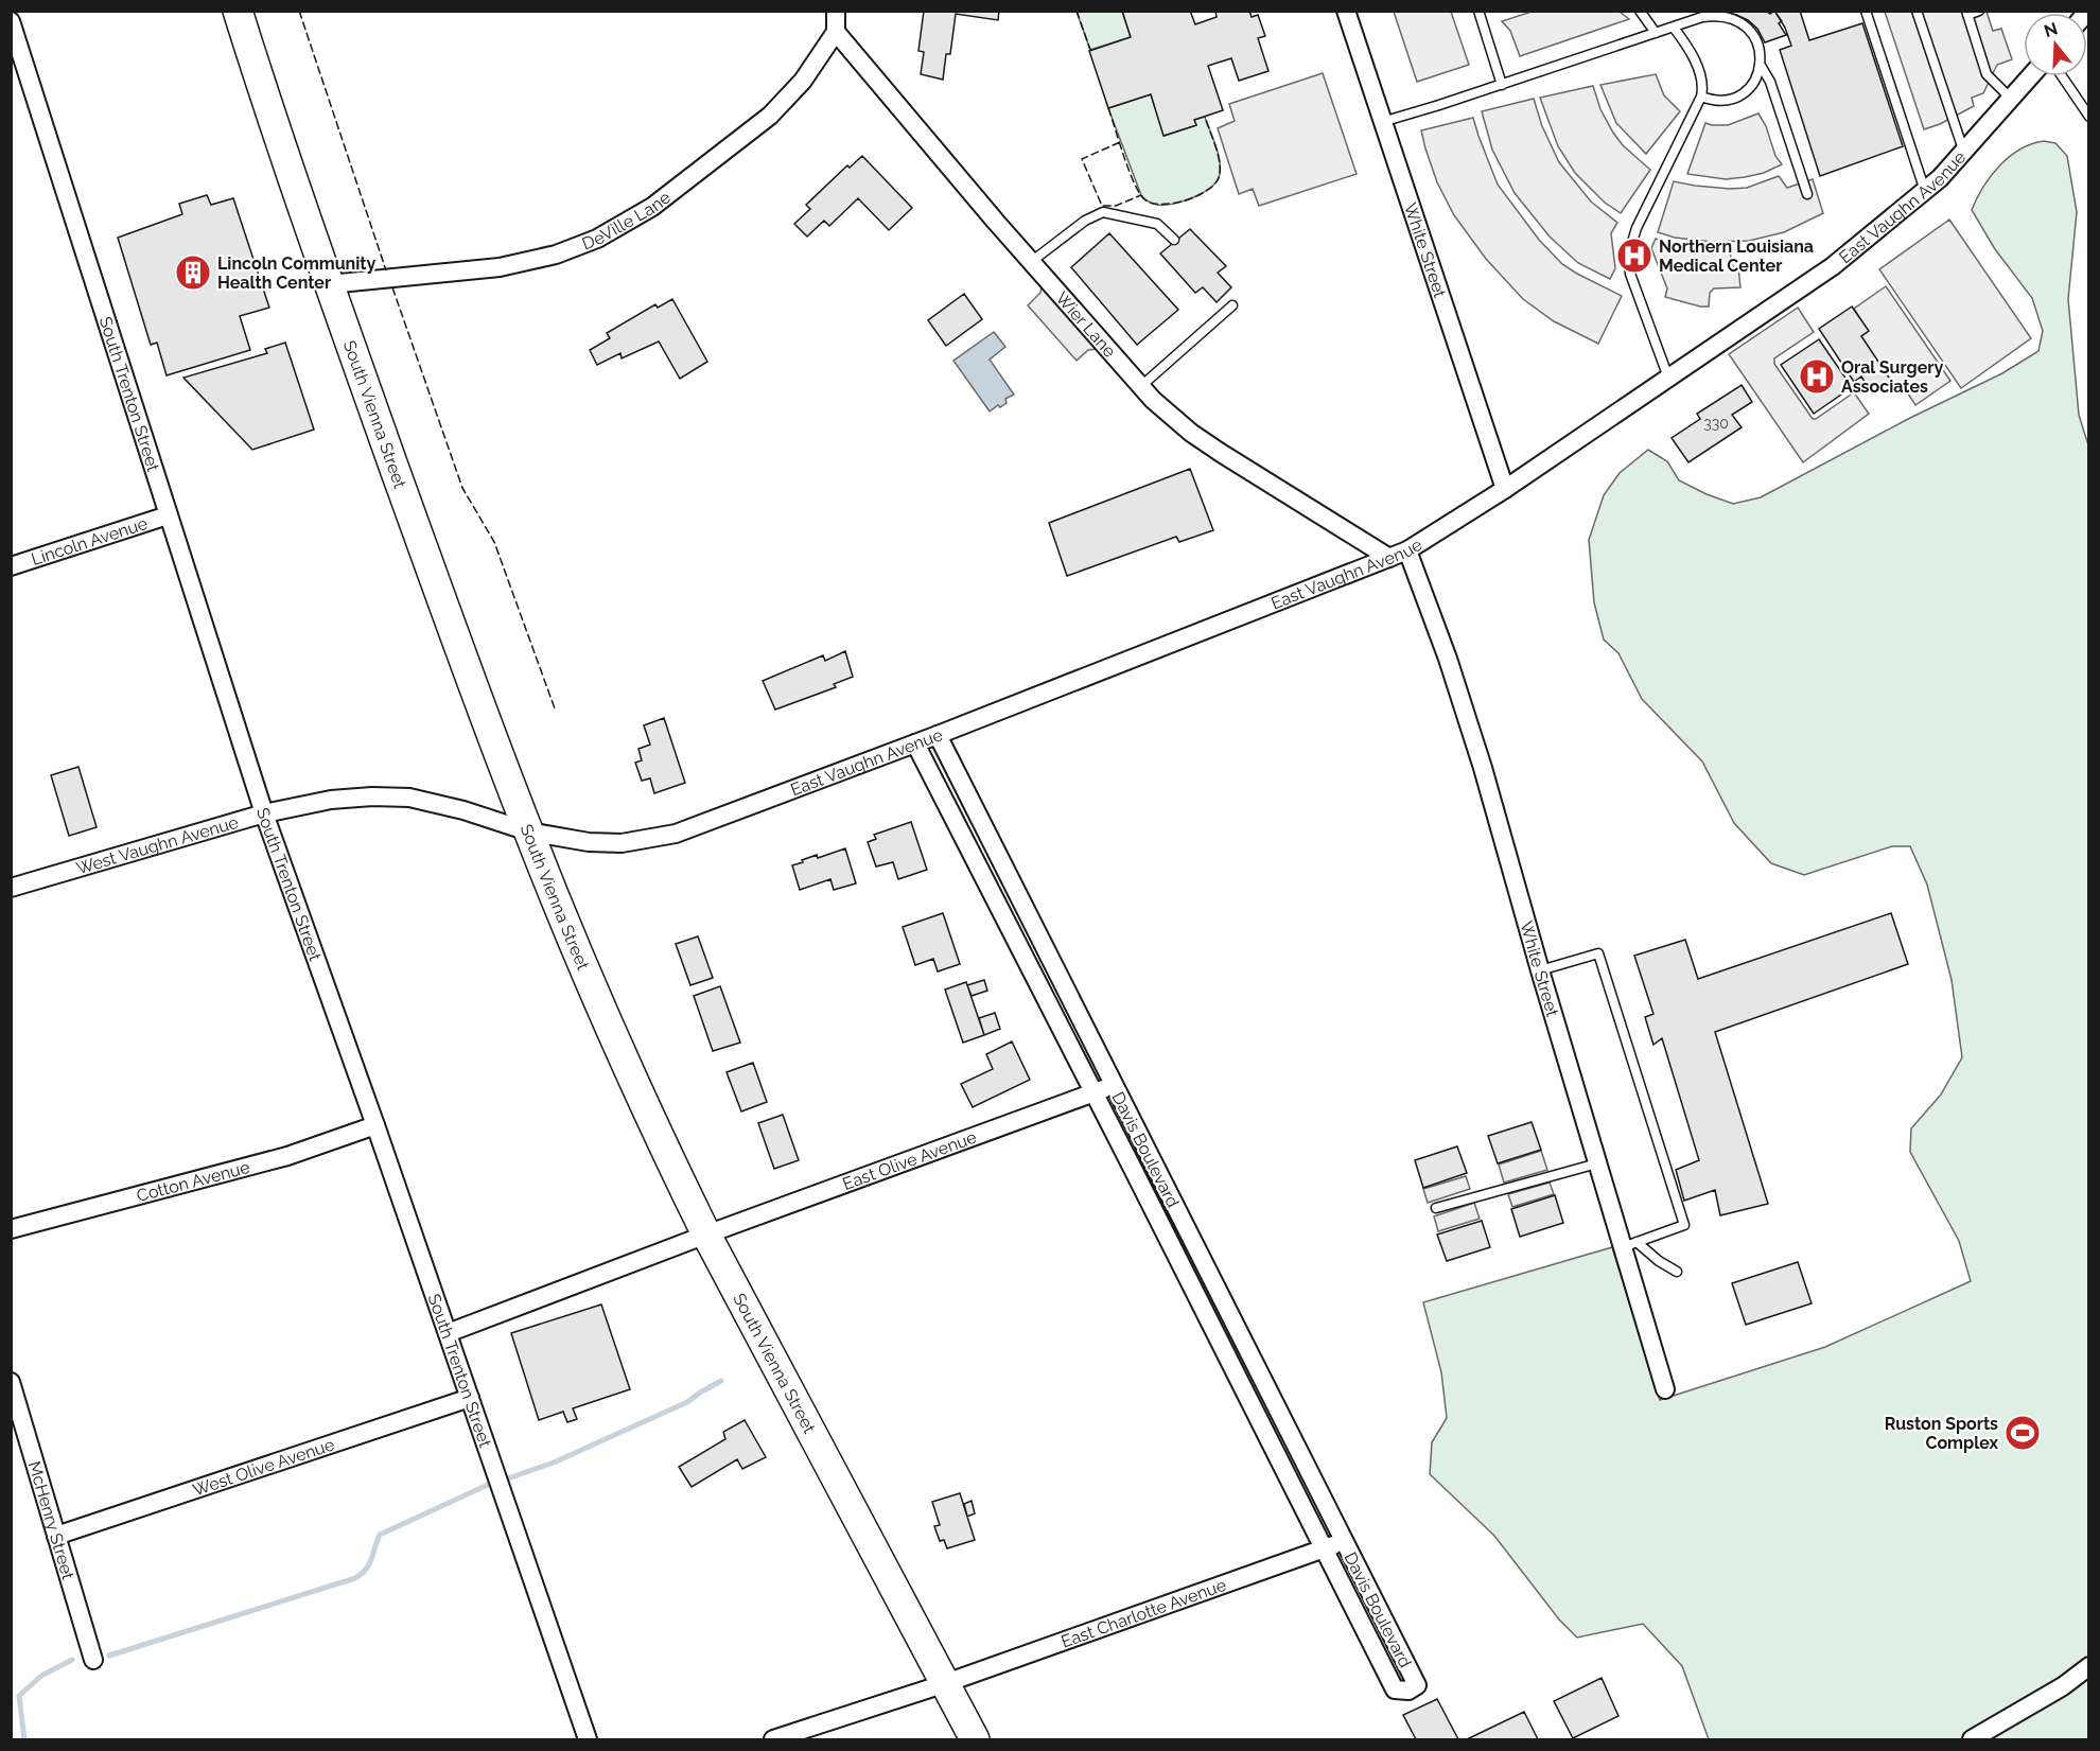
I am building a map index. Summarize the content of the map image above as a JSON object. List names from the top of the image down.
{
  "streets": {
    "highway": ["South Vienna Street"],
    "street": [
      "East Vaughn Avenue",
      "DeVille Lane",
      "White Street",
      "Wier Lane",
      "South Trenton Street",
      "Lincoln Avenue",
      "West Vaughn Avenue",
      "Davis Boulevard",
      "East Olive Avenue",
      "Cotton Avenue",
      "West Olive Avenue",
      "McHenry Street",
      "East Charlotte Avenue"
    ]
  },
  "crossings": [
    ["East Vaughn Avenue", "White Street"],
    ["East Vaughn Avenue", "Wier Lane"],
    ["East Vaughn Avenue", "South Vienna Street"],
    ["East Vaughn Avenue", "West Vaughn Avenue"],
    ["East Vaughn Avenue", "Davis Boulevard"],
    ["DeVille Lane", "Wier Lane"],
    ["DeVille Lane", "South Vienna Street"],
    ["South Trenton Street", "Lincoln Avenue"],
    ["South Trenton Street", "West Vaughn Avenue"],
    ["South Trenton Street", "Cotton Avenue"],
    ["South Trenton Street", "West Olive Avenue"],
    ["South Vienna Street", "West Vaughn Avenue"],
    ["South Vienna Street", "East Olive Avenue"],
    ["South Vienna Street", "East Charlotte Avenue"],
    ["Davis Boulevard", "East Olive Avenue"],
    ["Davis Boulevard", "East Charlotte Avenue"],
    ["West Olive Avenue", "McHenry Street"]
  ],
  "places": {
    "hospital": ["Northern Louisiana Medical Center", "Oral Surgery Associates"],
    "building": ["Lincoln Community Health Center"],
    "sports": ["Ruston Sports Complex"]
  },
  "house_numbers": ["330"],
  "north": "top"
}
